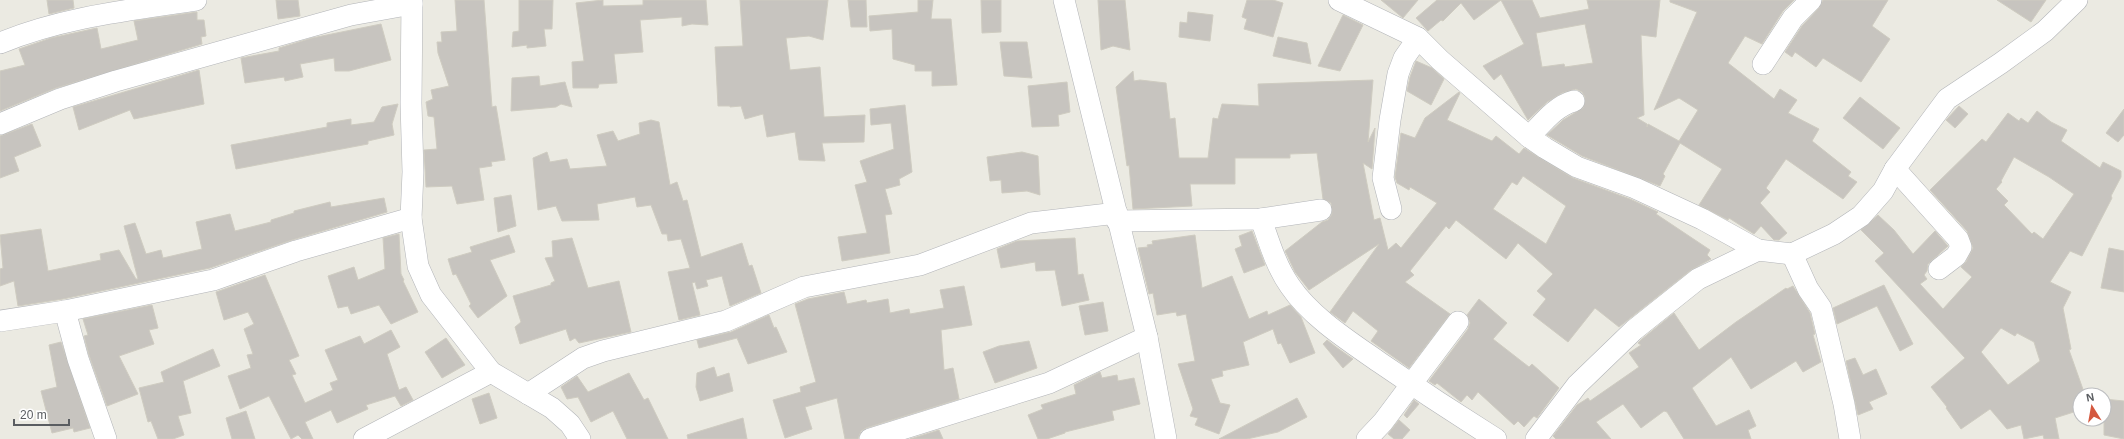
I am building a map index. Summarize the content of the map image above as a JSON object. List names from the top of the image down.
{
  "scale_bar": "20 m",
  "north": "top"
}
